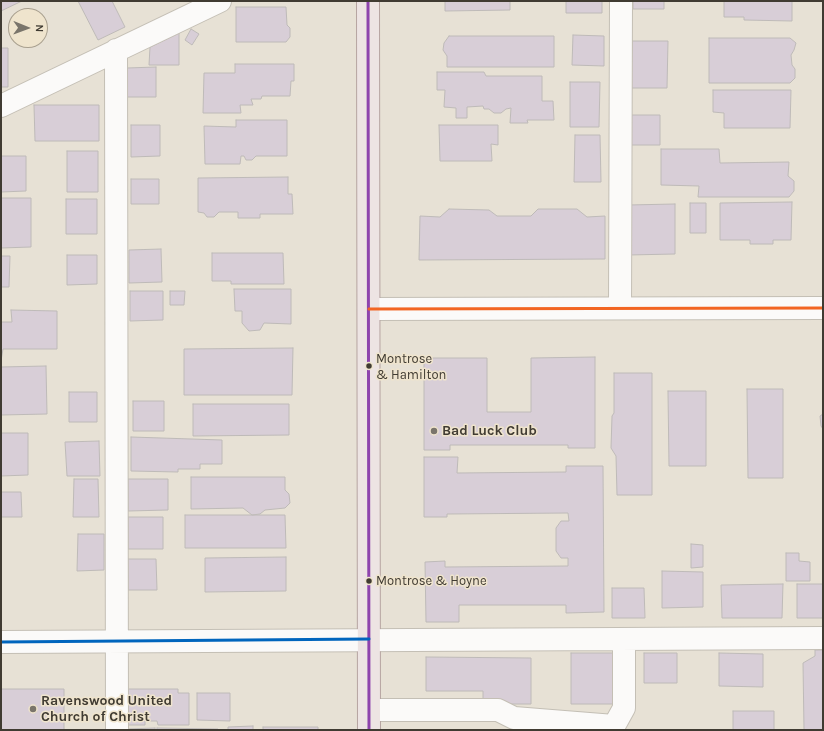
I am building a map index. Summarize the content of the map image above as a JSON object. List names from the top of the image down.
{
  "places": [
    "Montrose & Hamilton",
    "Bad Luck Club",
    "Montrose & Hoyne",
    "Ravenswood United Church of Christ"
  ],
  "north": "right"
}
